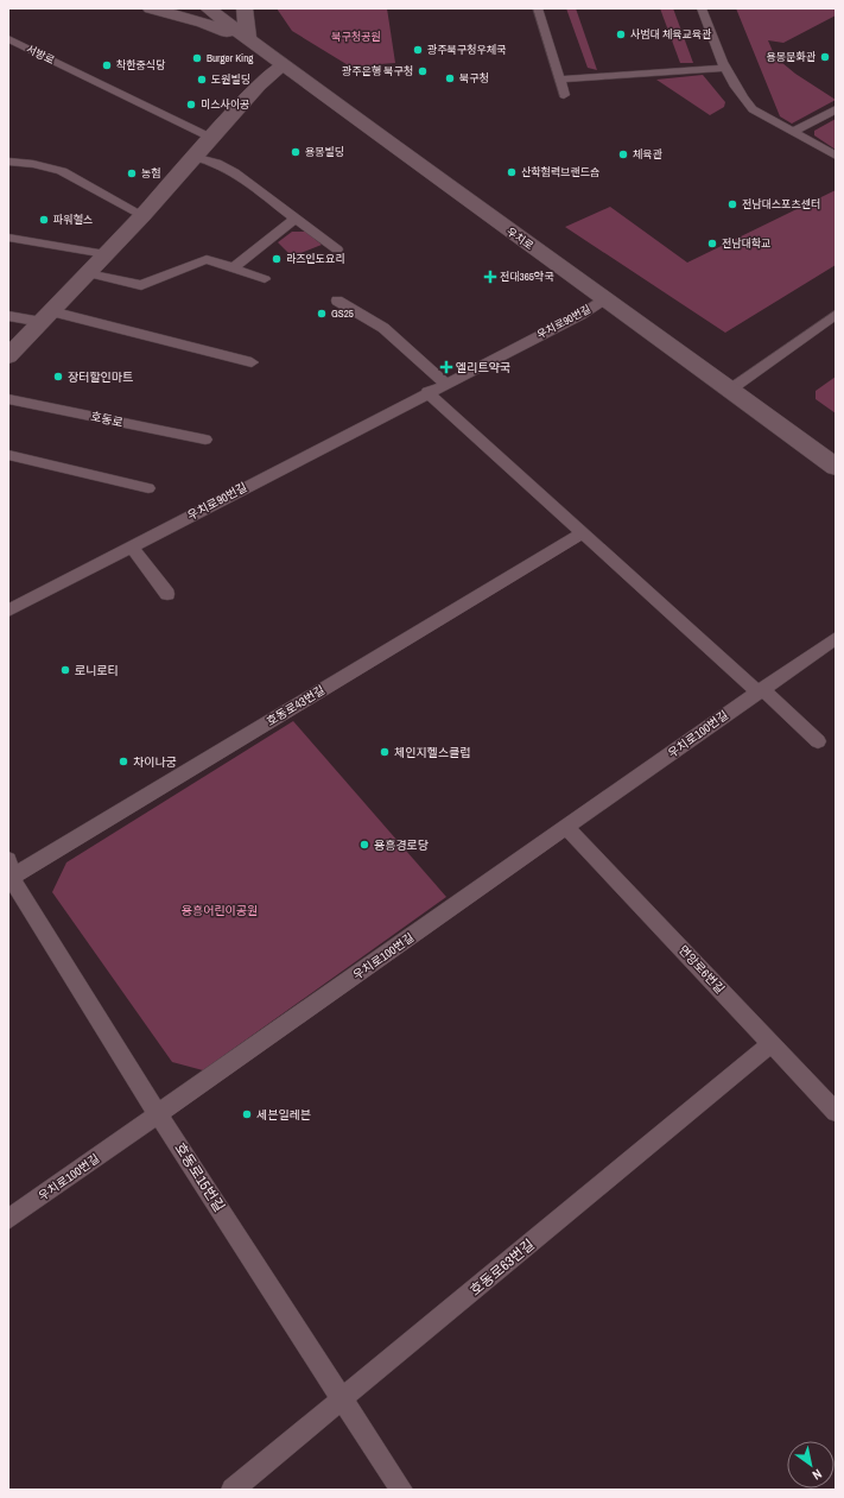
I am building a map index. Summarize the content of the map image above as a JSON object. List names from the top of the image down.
{
  "streets": {
    "main road": ["우치로"],
    "lane": [
      "서방로",
      "우치로90번길",
      "호동로",
      "호동로43번길",
      "우치로100번길",
      "면앙로6번길",
      "호동로15번길",
      "호동로63번길"
    ]
  },
  "crossings": [
    ["우치로", "우치로90번길"],
    ["호동로43번길", "호동로15번길"],
    ["우치로100번길", "면앙로6번길"],
    ["우치로100번길", "호동로15번길"],
    ["면앙로6번길", "호동로63번길"],
    ["호동로15번길", "호동로63번길"]
  ],
  "parks": ["북구청공원", "용흥어린이공원"],
  "places": {
    "other": [
      "사범대 체육교육관",
      "광주북구청우체국",
      "용봉문화관",
      "Burger King",
      "착한중식당",
      "광주은행 북구청",
      "북구청",
      "도원빌딩",
      "미스사이공",
      "용봉빌딩",
      "체육관",
      "산학협력브랜드숍",
      "농협",
      "전남대스포츠센터",
      "파워헬스",
      "전남대학교",
      "라즈인도요리",
      "GS25",
      "장터할인마트",
      "로니로티",
      "체인지헬스클럽",
      "차이나궁",
      "용흥경로당",
      "세븐일레븐"
    ],
    "health": ["전대365약국", "엘리트약국"]
  },
  "north": "bottom right"
}
